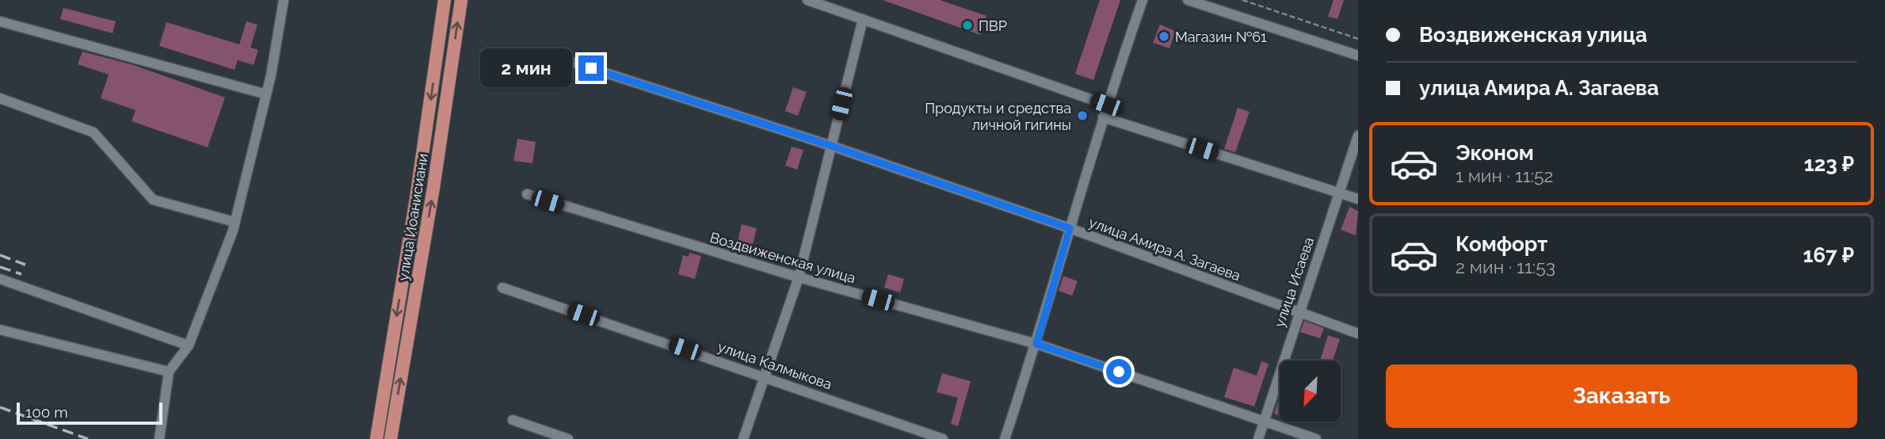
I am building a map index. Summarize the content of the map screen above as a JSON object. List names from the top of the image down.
{
  "streets": {
    "main road": ["улица Иоанисиани"],
    "street": [
      "улица Амира А. Загаева",
      "Воздвиженская улица",
      "улица Исаева",
      "улица Калмыкова"
    ]
  },
  "crossings": [
    ["улица Амира А. Загаева", "улица Исаева"],
    ["Воздвиженская улица", "улица Исаева"]
  ],
  "places": ["ПВР", "Магазин №61", "Продукты и средства личной гигины"],
  "scale_bar": "100 m",
  "north": "bottom left",
  "page": {
    "banner": ["Воздвиженская улица", "улица Амира А. Загаева"],
    "bubble": "2 мин",
    "list": [
      {
        "name": "Эконом",
        "note": "1 мин · 11:52",
        "value": "123 ₽"
      },
      {
        "name": "Комфорт",
        "note": "2 мин · 11:53",
        "value": "167 ₽"
      }
    ],
    "buttons": "Заказать",
    "scale": "100 m"
  }
}
